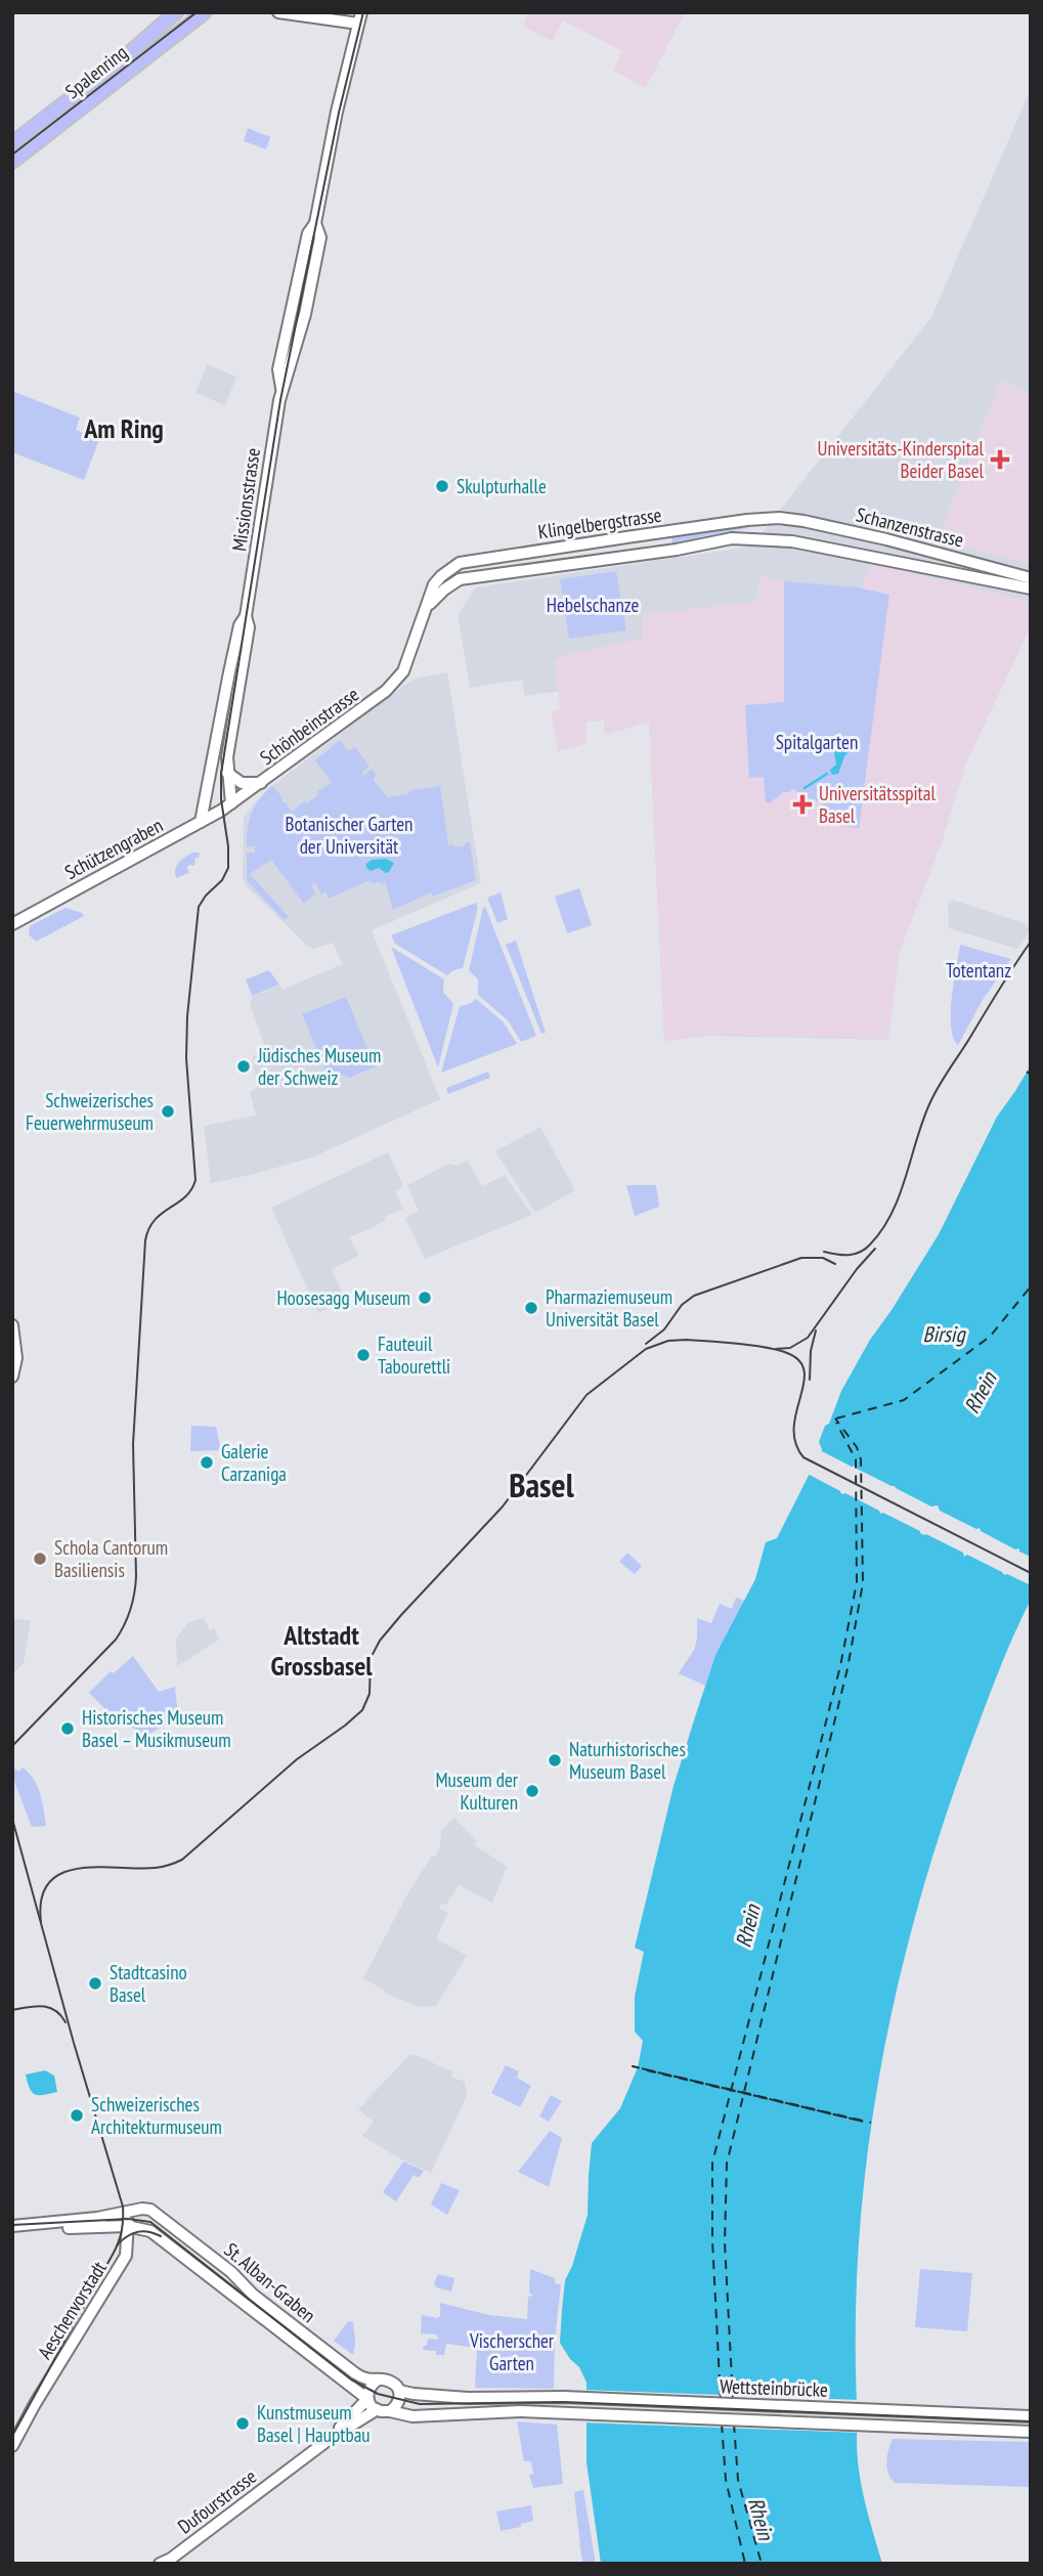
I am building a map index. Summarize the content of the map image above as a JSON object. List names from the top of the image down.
{
  "streets": {
    "main road": [
      "Spalenring",
      "Missionsstrasse",
      "Klingelbergstrasse",
      "Schanzenstrasse",
      "Schönbeinstrasse",
      "Schützengraben",
      "St. Alban-Graben",
      "Aeschenvorstadt",
      "Wettsteinbrücke",
      "Dufourstrasse"
    ]
  },
  "crossings": [
    ["Missionsstrasse", "Schönbeinstrasse"],
    ["Missionsstrasse", "Schützengraben"],
    ["Klingelbergstrasse", "Schanzenstrasse"],
    ["Klingelbergstrasse", "Schönbeinstrasse"],
    ["Schönbeinstrasse", "Schützengraben"],
    ["St. Alban-Graben", "Aeschenvorstadt"],
    ["St. Alban-Graben", "Wettsteinbrücke"],
    ["St. Alban-Graben", "Dufourstrasse"],
    ["Wettsteinbrücke", "Dufourstrasse"]
  ],
  "districts": ["Am Ring", "Basel", "Altstadt Grossbasel"],
  "water": ["Birsig", "Rhein"],
  "parks": [
    "Hebelschanze",
    "Spitalgarten",
    "Botanischer Garten der Universität",
    "Totentanz",
    "Vischerscher Garten"
  ],
  "places": {
    "health": ["Universitäts-Kinderspital Beider Basel", "Universitätsspital Basel"],
    "other": [
      "Skulpturhalle",
      "Jüdisches Museum der Schweiz",
      "Schweizerisches Feuerwehrmuseum",
      "Hoosesagg Museum",
      "Pharmaziemuseum Universität Basel",
      "Fauteuil Tabourettli",
      "Galerie Carzaniga",
      "Schola Cantorum Basiliensis",
      "Historisches Museum Basel – Musikmuseum",
      "Naturhistorisches Museum Basel",
      "Museum der Kulturen",
      "Stadtcasino Basel",
      "Schweizerisches Architekturmuseum",
      "Kunstmuseum Basel | Hauptbau"
    ]
  }
}
